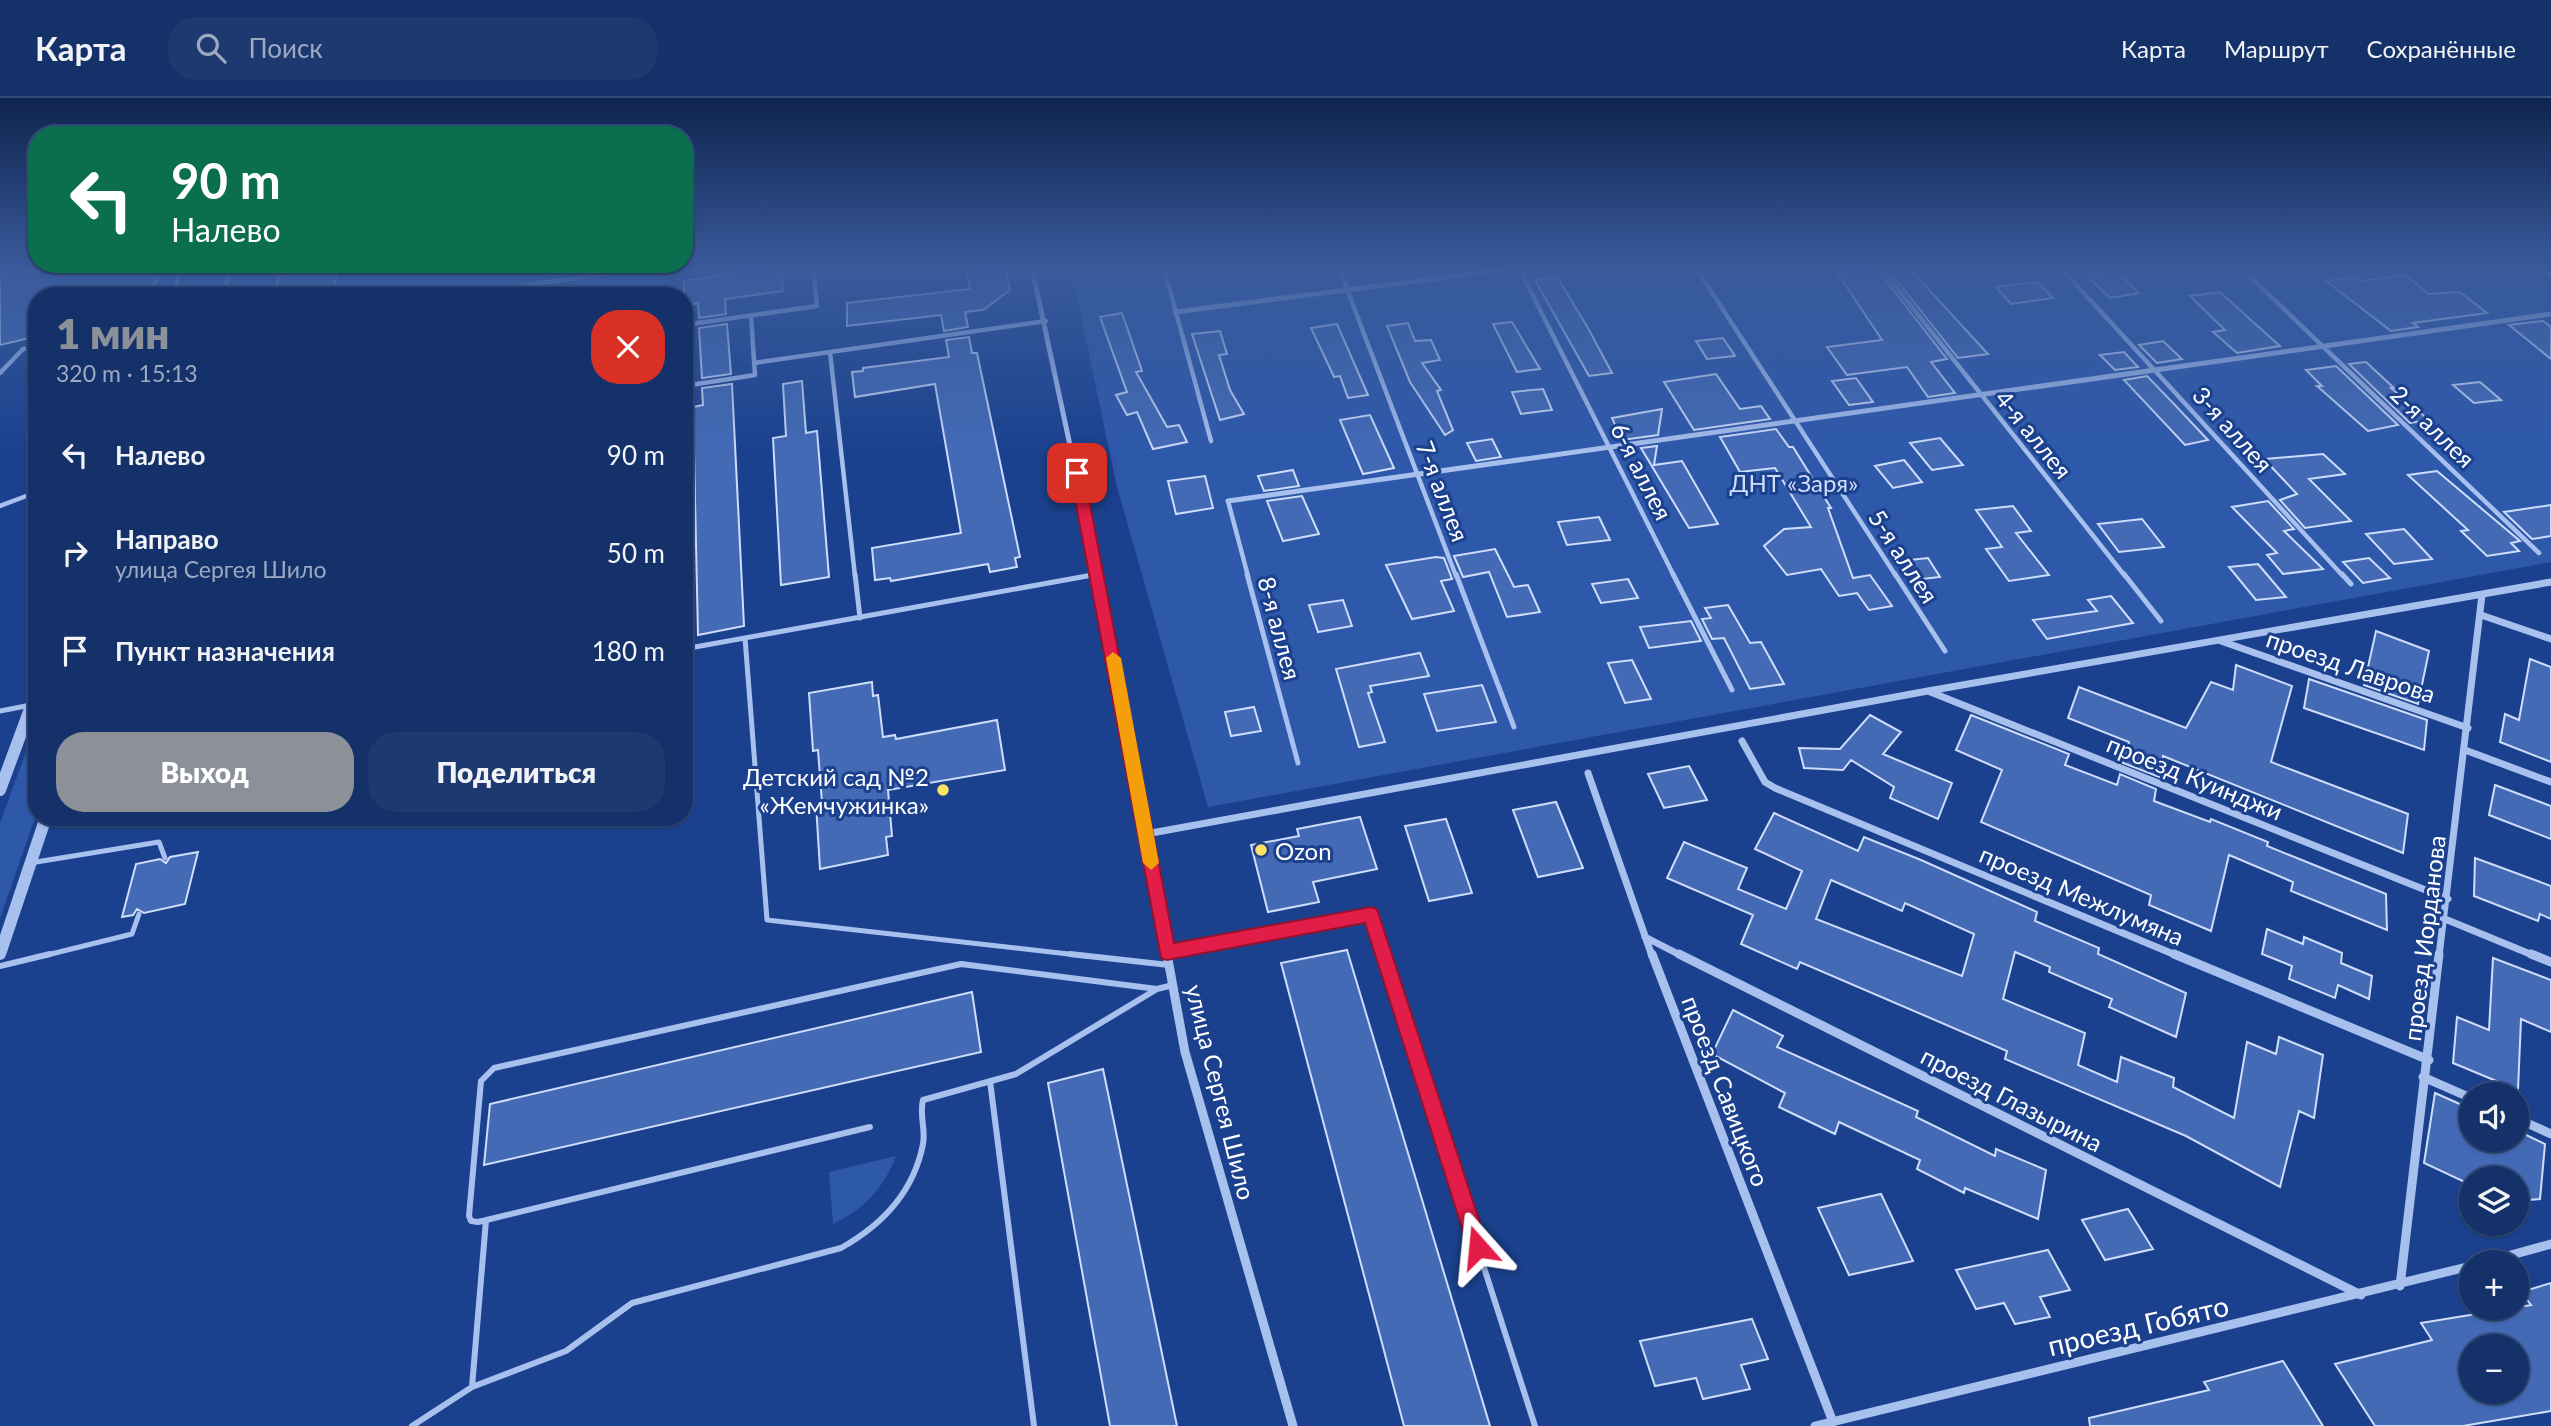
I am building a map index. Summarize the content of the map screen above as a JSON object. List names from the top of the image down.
{
  "streets": {
    "street": [
      "проезд Лаврова",
      "проезд Куинджи",
      "проезд Межлумяна",
      "проезд Иорданова",
      "проезд Савицкого",
      "улица Сергея Шило",
      "проезд Глазырина",
      "проезд Гобято"
    ],
    "lane": [
      "2-я аллея",
      "3-я аллея",
      "4-я аллея",
      "6-я аллея",
      "7-я аллея",
      "5-я аллея",
      "8-я аллея"
    ]
  },
  "crossings": [
    ["проезд Лаврова", "проезд Иорданова"],
    ["проезд Куинджи", "проезд Иорданова"],
    ["проезд Межлумяна", "проезд Иорданова"],
    ["проезд Иорданова", "проезд Гобято"],
    ["проезд Савицкого", "проезд Глазырина"],
    ["проезд Савицкого", "проезд Гобято"],
    ["проезд Глазырина", "проезд Гобято"]
  ],
  "parks": ["ДНТ «Заря»"],
  "places": ["Детский сад №2 «Жемчужинка»", "Ozon"],
  "page": {
    "header": "Карта",
    "search": "Поиск",
    "nav": ["Карта", "Маршрут", "Сохранённые"],
    "turn": ["90 m", "Налево"],
    "heading": ["1 мин", "320 m · 15:13"],
    "list": [
      {
        "name": "Налево",
        "value": "90 m"
      },
      {
        "name": "Направо",
        "note": "улица Сергея Шило",
        "value": "50 m"
      },
      {
        "name": "Пункт назначения",
        "value": "180 m"
      }
    ],
    "buttons": ["Выход", "Поделиться"],
    "map_buttons": ["+", "−"]
  }
}
